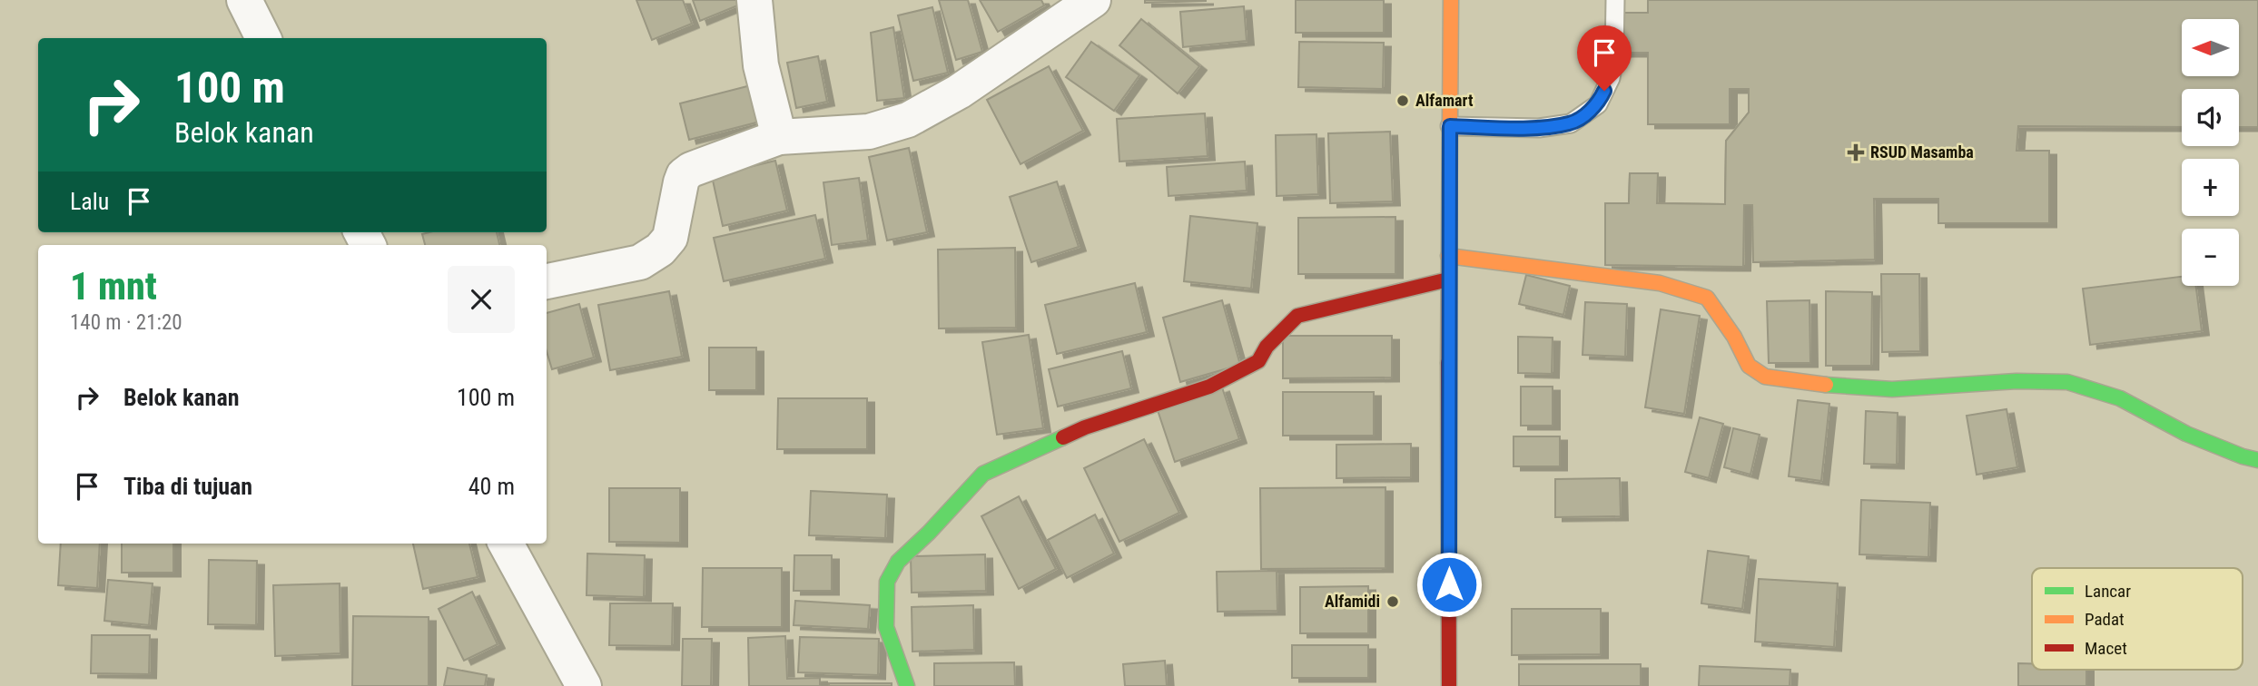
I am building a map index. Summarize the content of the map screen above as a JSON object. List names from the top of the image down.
{
  "places": {
    "other": ["Alfamart", "Alfamidi"],
    "health": ["RSUD Masamba"]
  },
  "legend": ["Lancar", "Padat", "Macet"],
  "north": "left",
  "page": {
    "map_buttons": ["+", "−"],
    "turn": ["100 m", "Belok kanan"],
    "then": "Lalu",
    "heading": ["1 mnt", "140 m · 21:20"],
    "list": [
      {
        "name": "Belok kanan",
        "value": "100 m"
      },
      {
        "name": "Tiba di tujuan",
        "value": "40 m"
      }
    ]
  }
}
